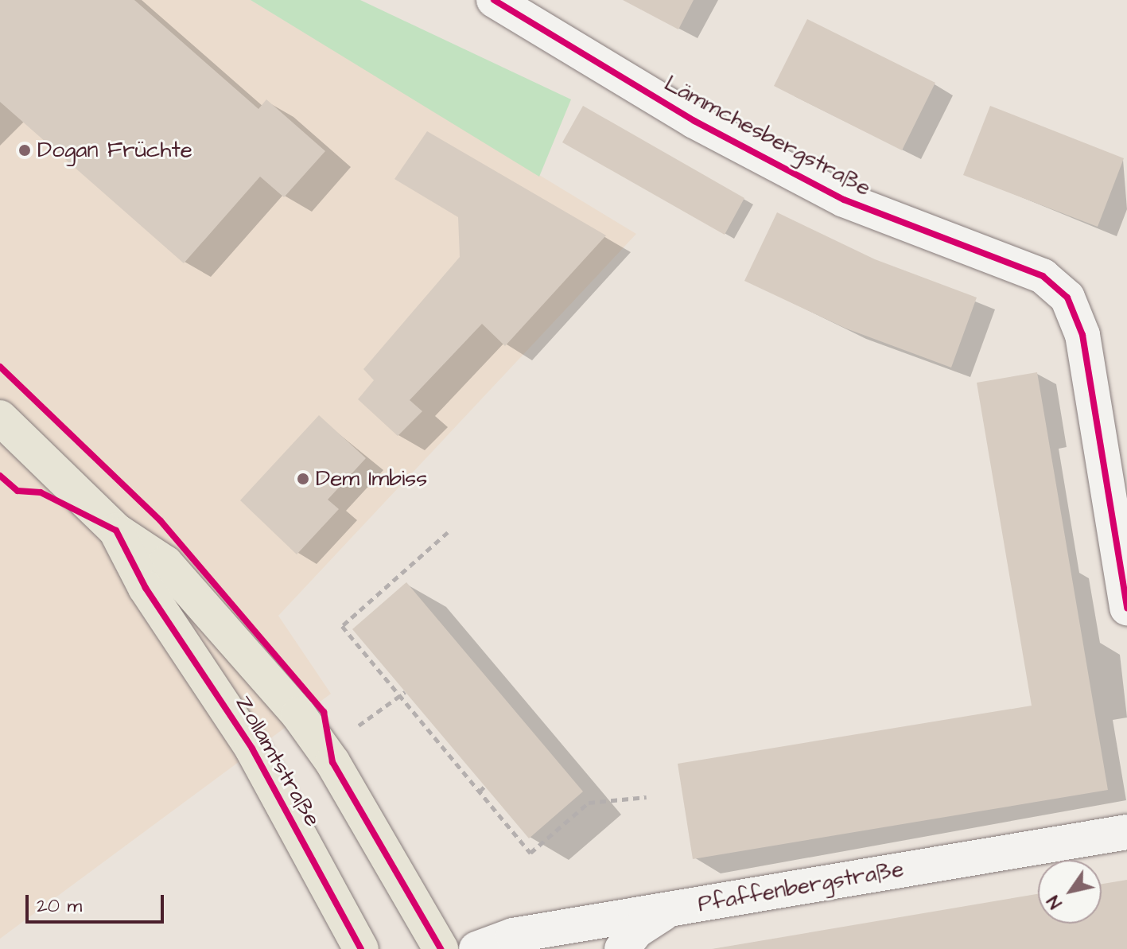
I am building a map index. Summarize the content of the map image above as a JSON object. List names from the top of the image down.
{
  "streets": {
    "main road": ["Zollamtstraße"],
    "street": ["Lämmchesbergstraße", "Pfaffenbergstraße"]
  },
  "places": ["Dogan Früchte", "Dem Imbiss"],
  "scale_bar": "20 m",
  "north": "bottom left"
}
